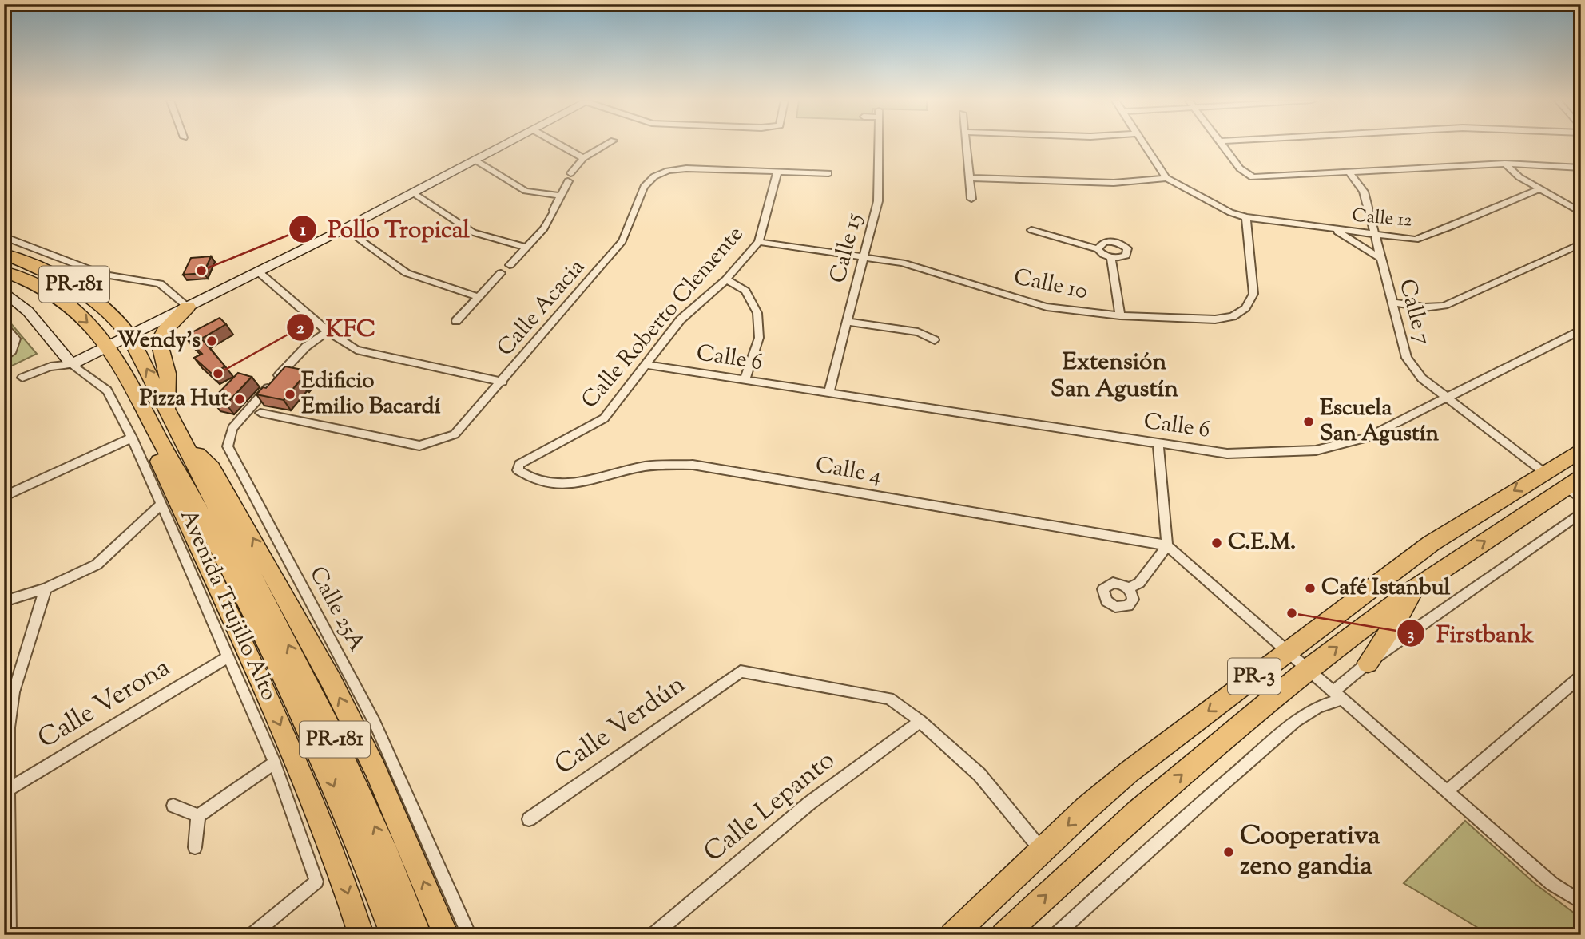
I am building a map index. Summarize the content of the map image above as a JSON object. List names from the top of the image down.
{
  "streets": {
    "highway": ["PR-181", "PR-3"],
    "street": [
      "Calle 12",
      "Calle 15",
      "Calle 10",
      "Calle Acacia",
      "Calle 7",
      "Calle Roberto Clemente",
      "Calle 6",
      "Calle 4",
      "Avenida Trujillo Alto",
      "Calle 25A",
      "Calle Verona",
      "Calle Verdún",
      "Calle Lepanto"
    ]
  },
  "crossings": [
    ["Calle 12", "Calle 10"],
    ["Calle 12", "Calle 7"],
    ["Calle 15", "Calle 10"],
    ["Calle 15", "Calle 6"],
    ["Calle 10", "Calle Roberto Clemente"],
    ["Calle Acacia", "Calle Roberto Clemente"],
    ["Calle 7", "Calle 6"],
    ["Calle 7", "PR-3"],
    ["Calle Roberto Clemente", "Calle 6"],
    ["Calle Roberto Clemente", "Calle 4"],
    ["Avenida Trujillo Alto", "Calle Verona"]
  ],
  "districts": ["Extensión San Agustín"],
  "places": [
    "Pollo Tropical",
    "Wendy's",
    "KFC",
    "Edificio Emilio Bacardí",
    "Pizza Hut",
    "Escuela San Agustín",
    "C.E.M.",
    "Café Istanbul",
    "Firstbank",
    "Cooperativa zeno gandia"
  ]
}
